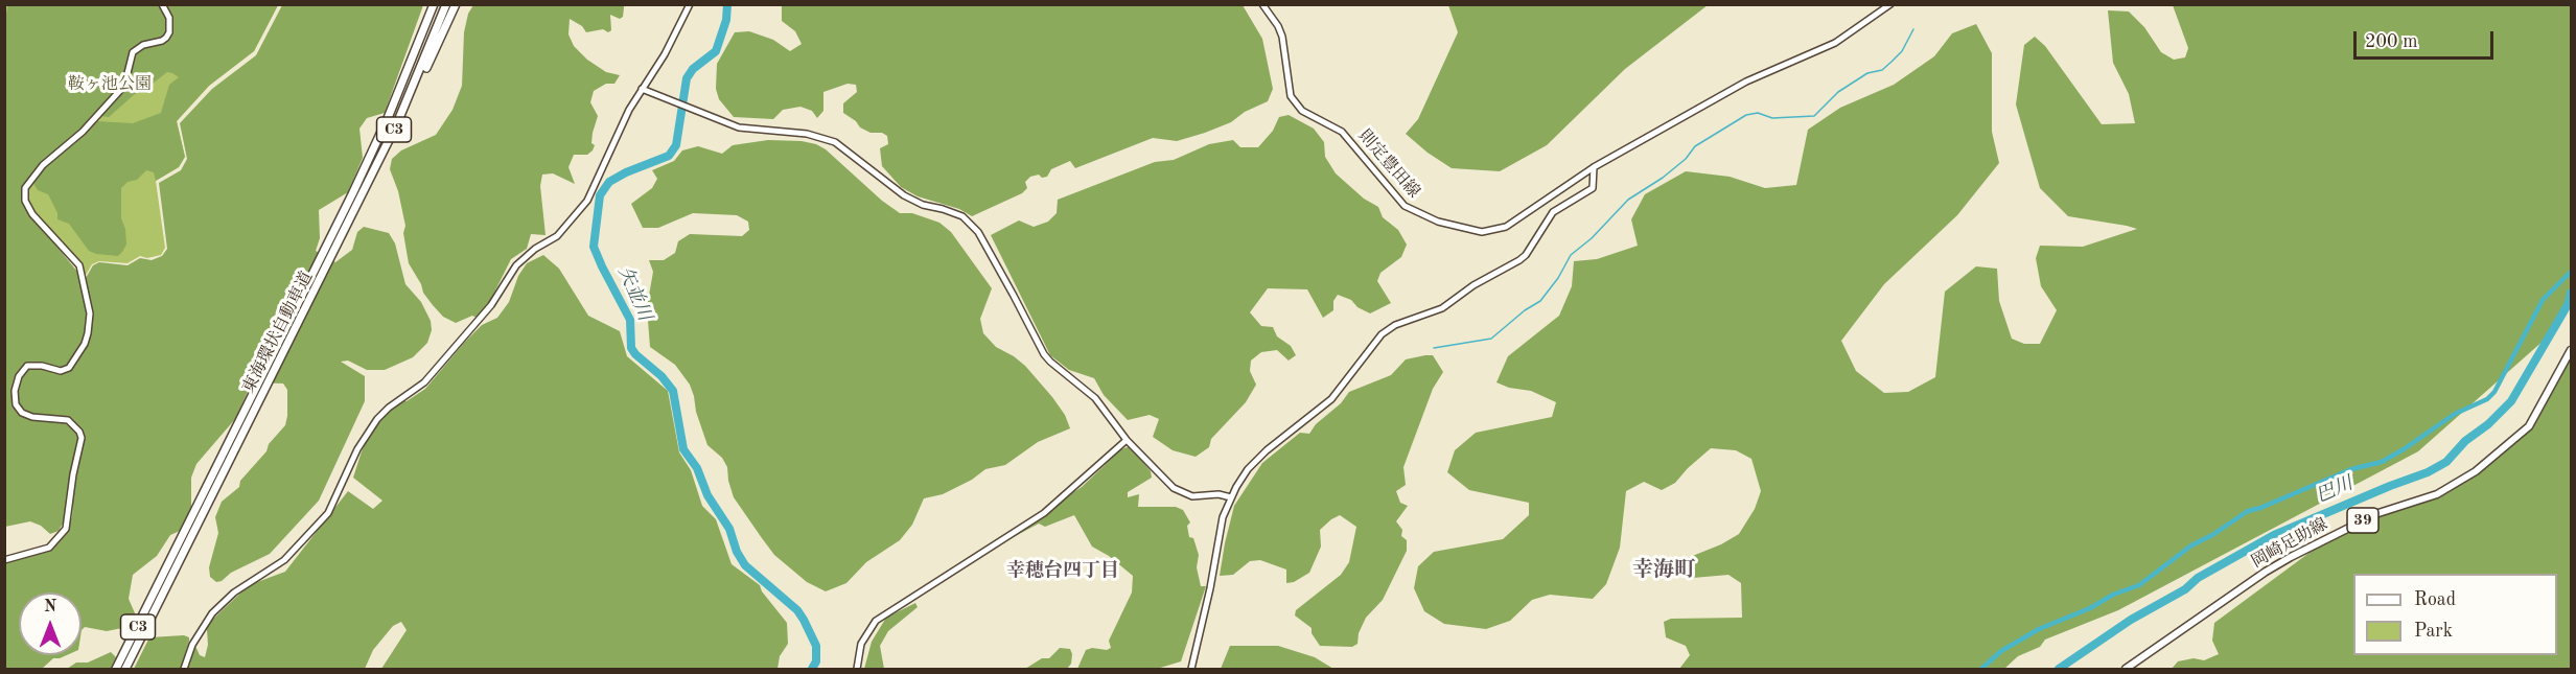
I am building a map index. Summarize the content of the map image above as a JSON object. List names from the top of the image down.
{
  "streets": {
    "highway": ["C3", "東海環状自動車道"],
    "main road": ["39", "岡崎足助線"],
    "street": ["則定豊田線"]
  },
  "districts": ["幸穂台四丁目", "幸海町"],
  "water": ["矢並川", "巴川"],
  "parks": ["鞍ヶ池公園"],
  "legend": ["Road", "Park"],
  "scale_bar": "200 m",
  "north": "top"
}
